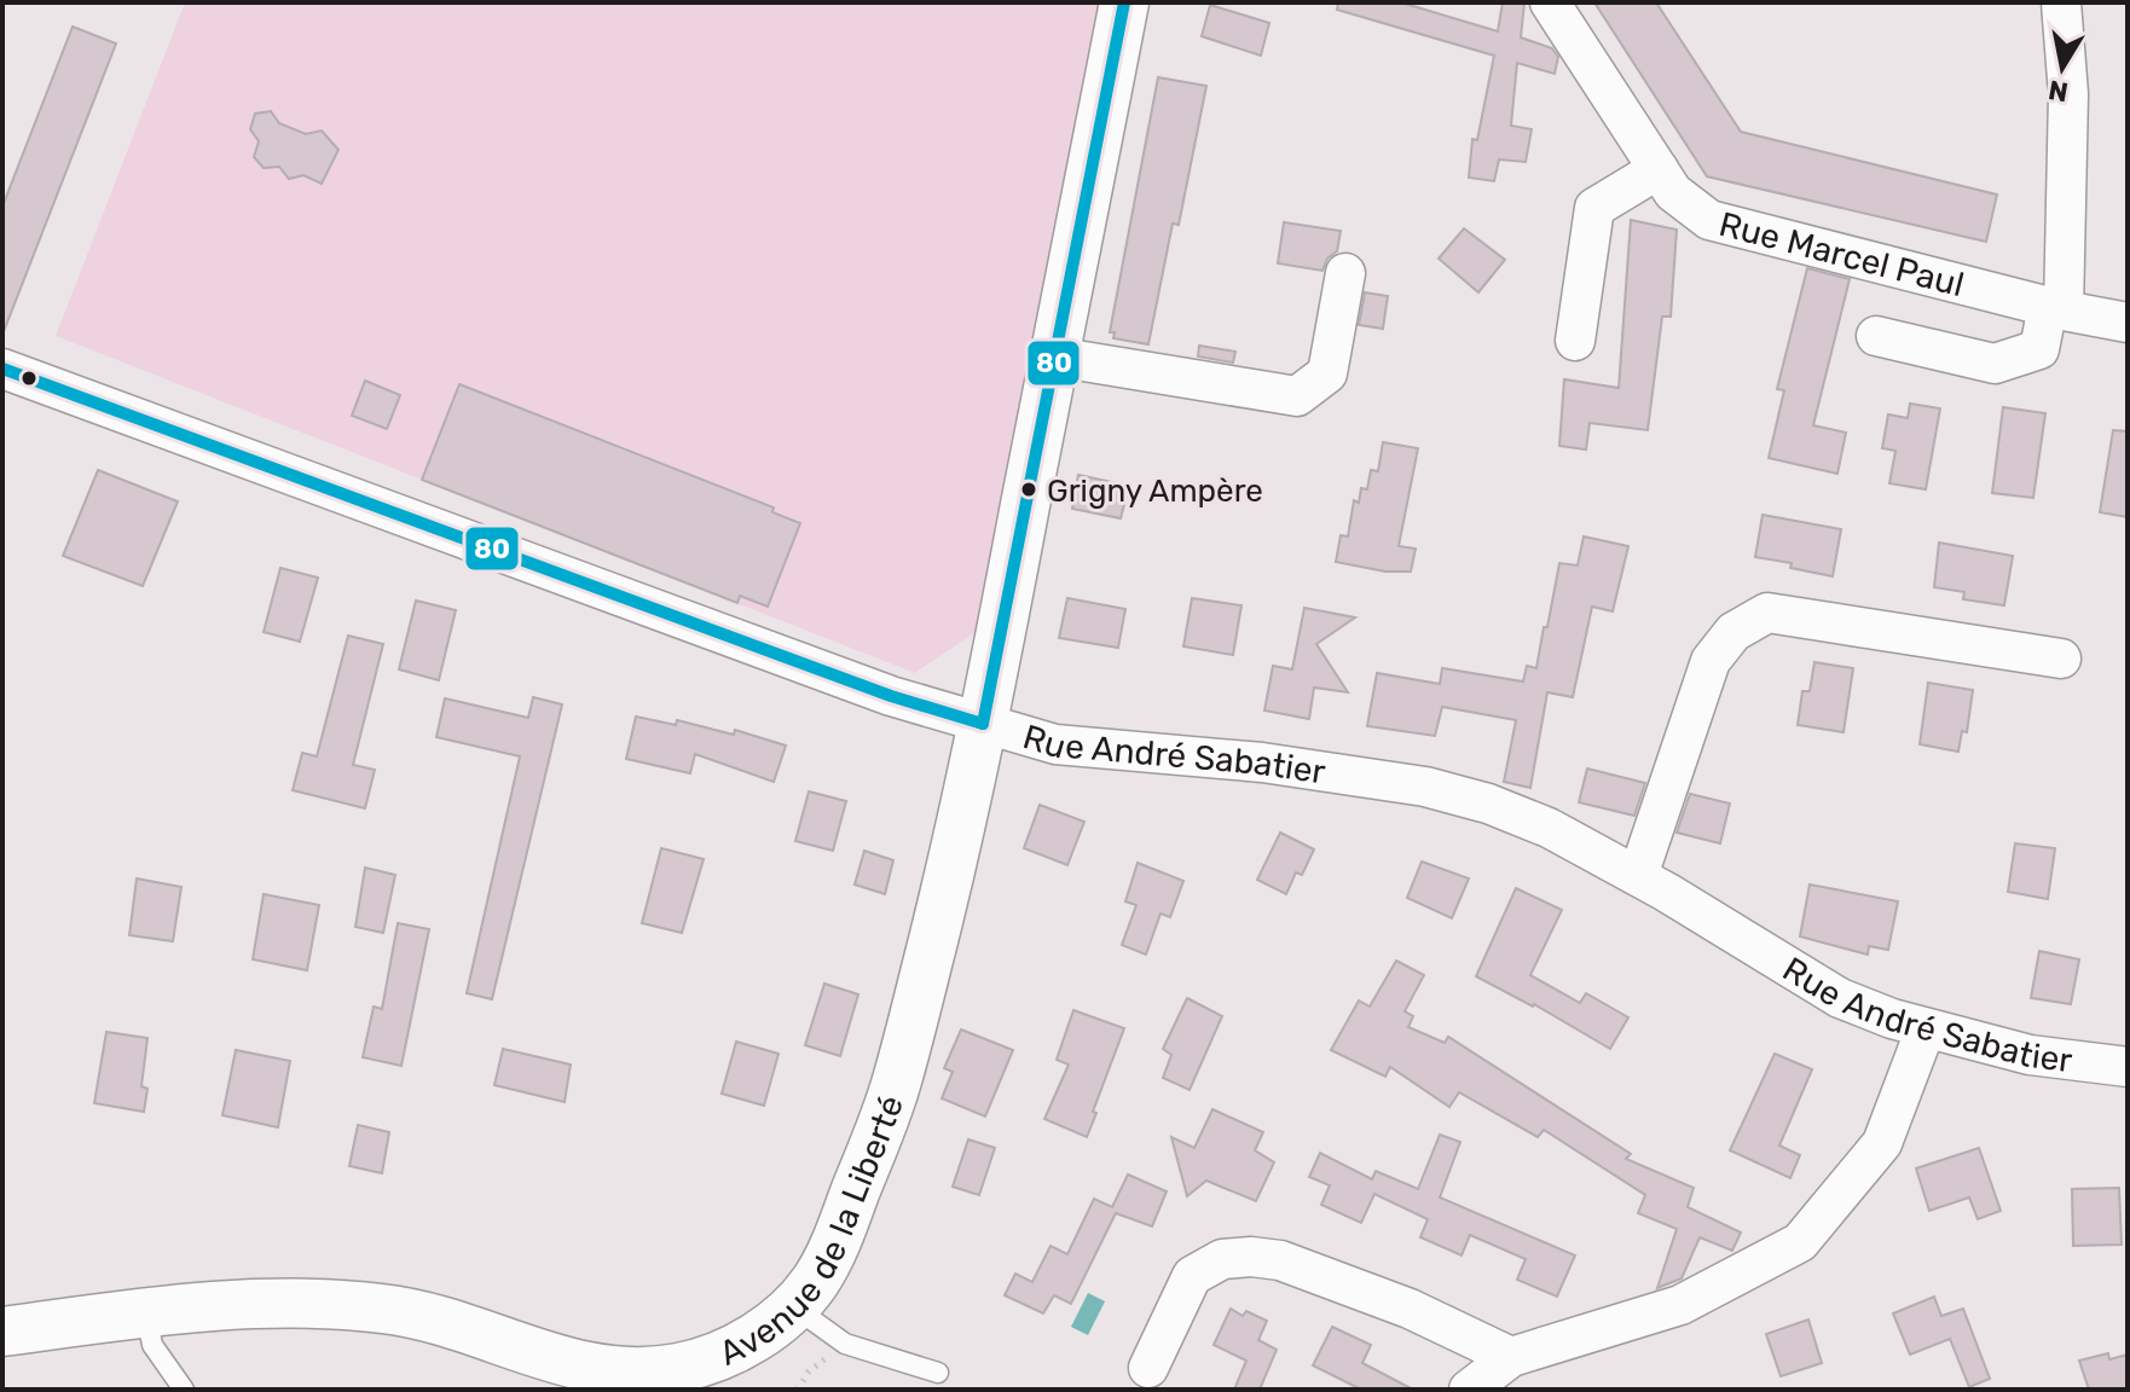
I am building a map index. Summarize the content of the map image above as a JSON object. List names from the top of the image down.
{
  "streets": {
    "street": ["Rue Marcel Paul", "Rue André Sabatier", "Avenue de la Liberté"]
  },
  "crossings": [
    ["Rue André Sabatier", "Avenue de la Liberté"]
  ],
  "places": ["Grigny Ampère"],
  "lines": ["transit line 80"],
  "north": "bottom"
}
